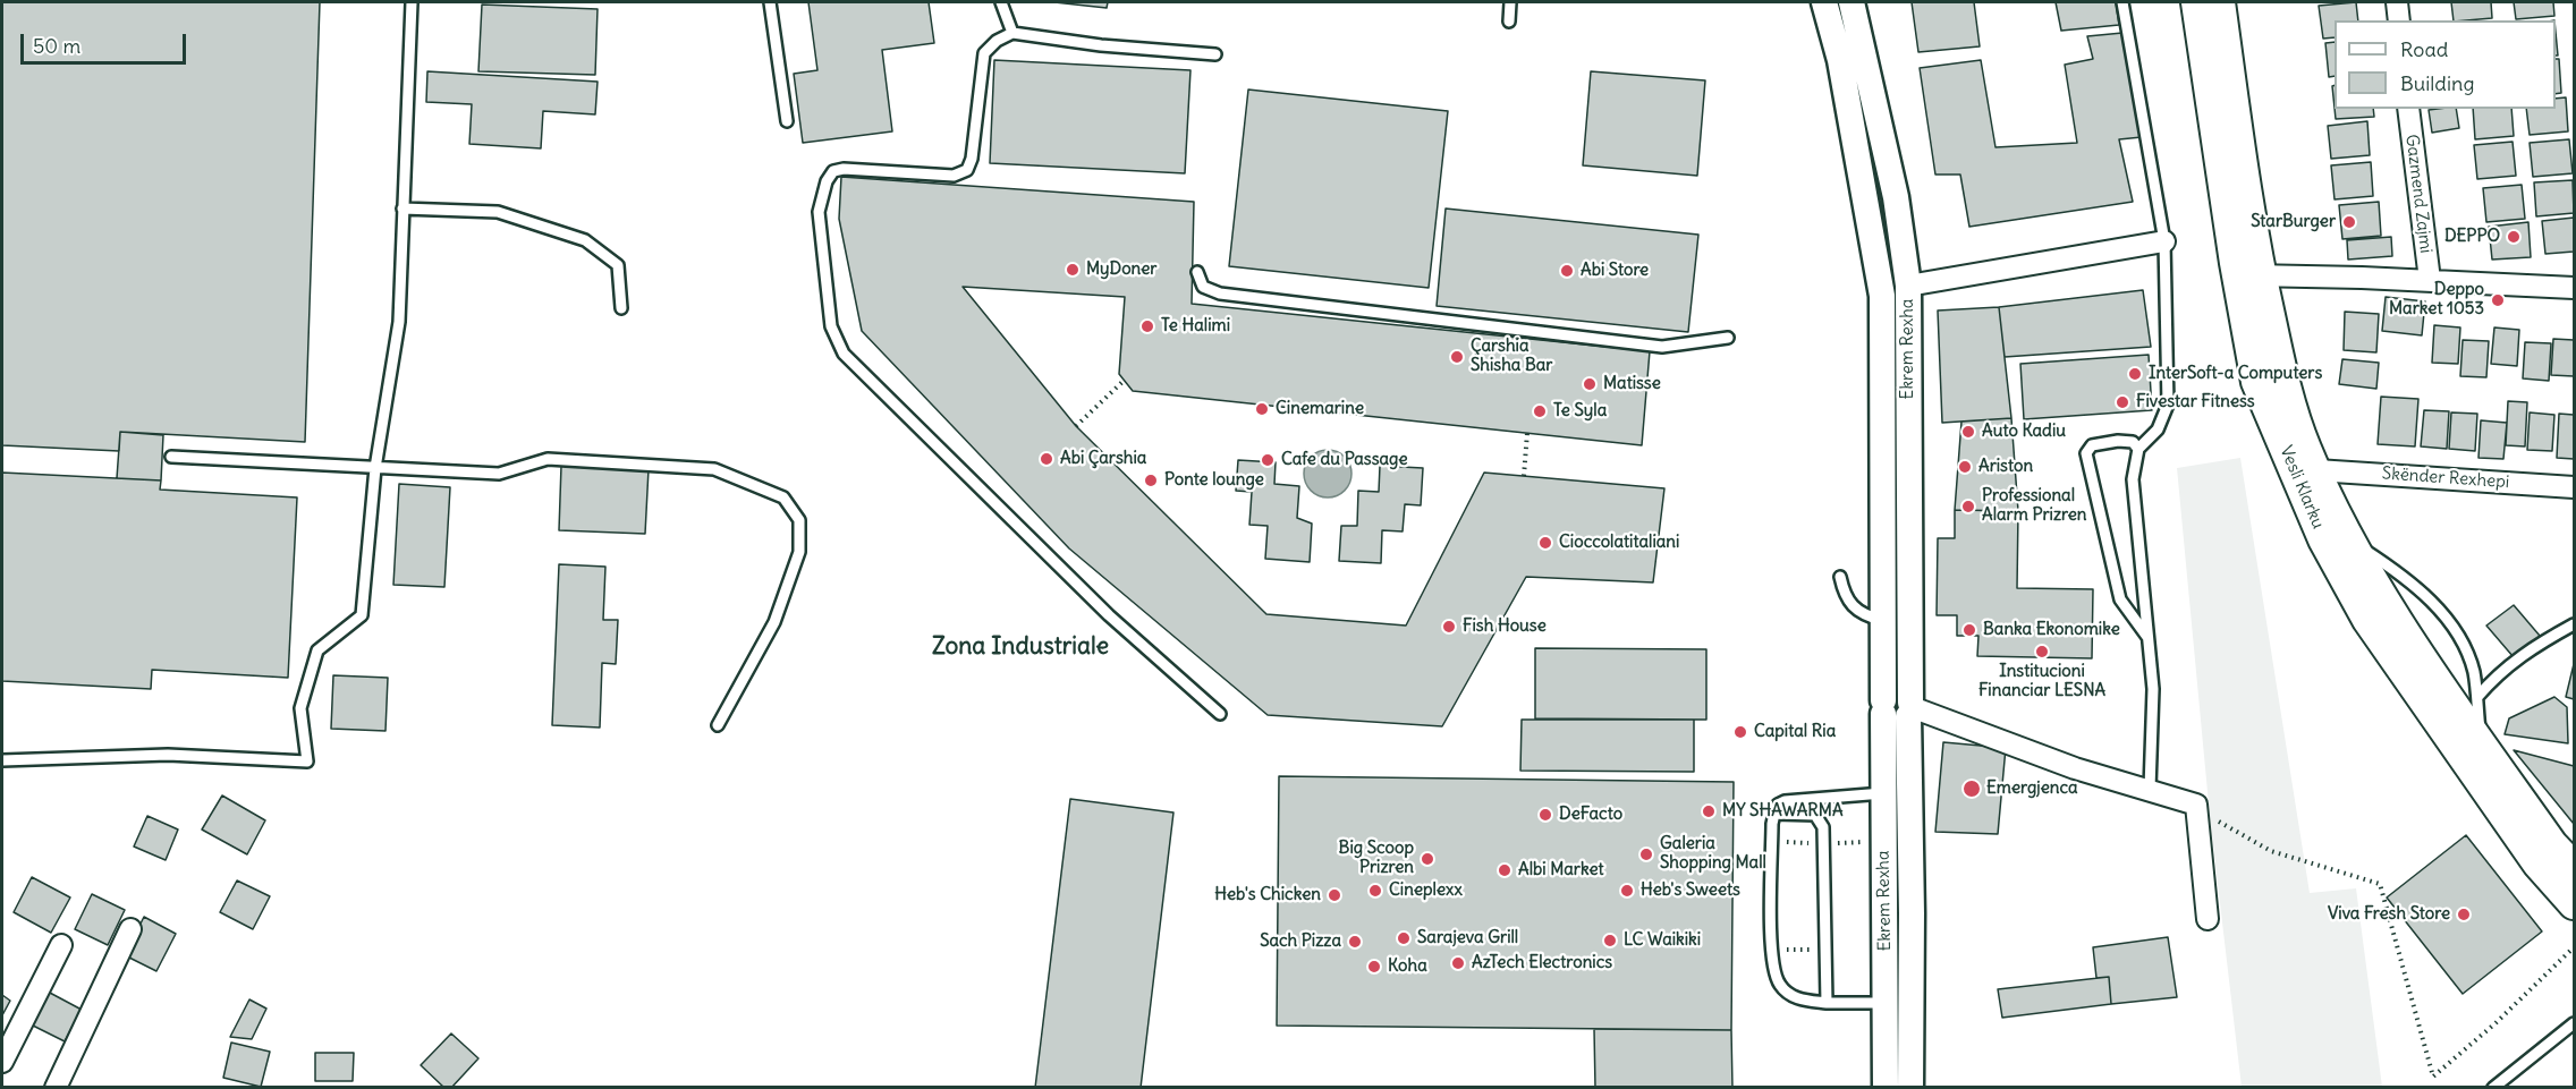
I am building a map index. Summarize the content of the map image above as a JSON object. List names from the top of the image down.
{
  "streets": {
    "main road": ["Vesli Klarku"],
    "street": ["Gazmend Zajmi", "Ekrem Rexha", "Skënder Rexhepi"]
  },
  "crossings": [
    ["Skënder Rexhepi", "Vesli Klarku"]
  ],
  "districts": ["Zona Industriale"],
  "places": [
    "StarBurger",
    "DEPPO",
    "MyDoner",
    "Abi Store",
    "Deppo Market 1053",
    "Te Halimi",
    "Çarshia Shisha Bar",
    "InterSoft-a Computers",
    "Matisse",
    "Fivestar Fitness",
    "Cinemarine",
    "Te Syla",
    "Auto Kadiu",
    "Abi Çarshia",
    "Cafe du Passage",
    "Ariston",
    "Ponte lounge",
    "Professional Alarm Prizren",
    "Cioccolatitaliani",
    "Fish House",
    "Banka Ekonomike",
    "Institucioni Financiar LESNA",
    "Capital Ria",
    "Emergjenca",
    "MY SHAWARMA",
    "DeFacto",
    "Galeria Shopping Mall",
    "Big Scoop Prizren",
    "Albi Market",
    "Cineplexx",
    "Heb's Sweets",
    "Heb's Chicken",
    "Viva Fresh Store",
    "Sarajeva Grill",
    "LC Waikiki",
    "Sach Pizza",
    "AzTech Electronics",
    "Koha"
  ],
  "legend": ["Road", "Building"],
  "scale_bar": "50 m"
}
